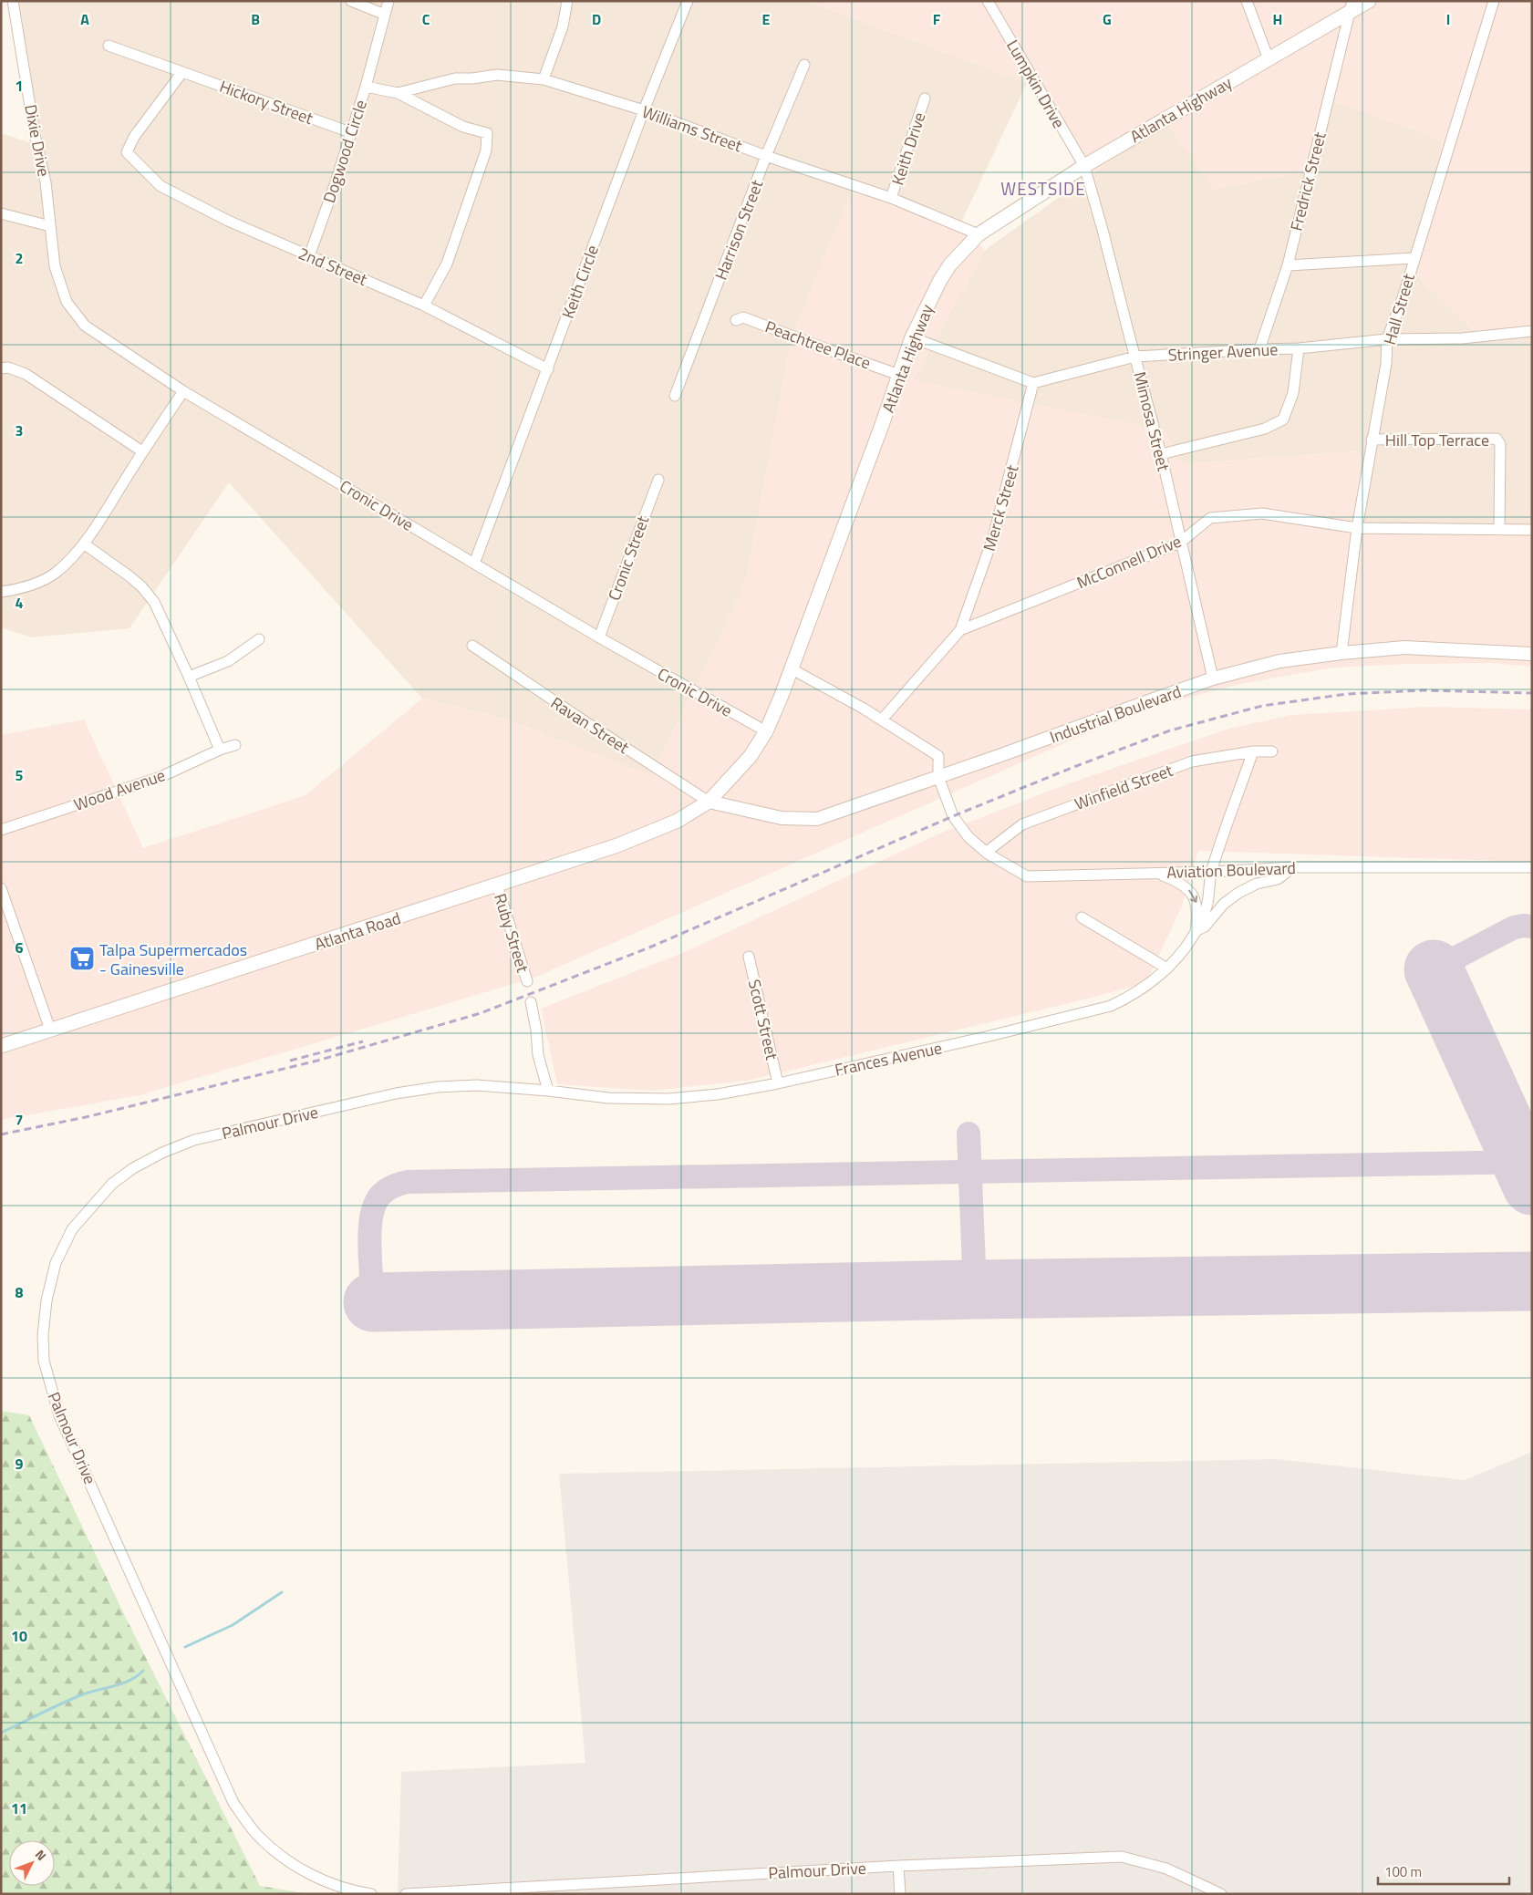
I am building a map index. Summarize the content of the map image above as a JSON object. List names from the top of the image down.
{
  "streets": {
    "main road": ["Atlanta Highway", "Atlanta Road"],
    "street": [
      "Lumpkin Drive",
      "Hickory Street",
      "Williams Street",
      "Dixie Drive",
      "Keith Drive",
      "Dogwood Circle",
      "Fredrick Street",
      "Harrison Street",
      "2nd Street",
      "Keith Circle",
      "Hall Street",
      "Peachtree Place",
      "Stringer Avenue",
      "Mimosa Street",
      "Hill Top Terrace",
      "Cronic Drive",
      "Merck Street",
      "Cronic Street",
      "McConnell Drive",
      "Industrial Boulevard",
      "Ravan Street",
      "Winfield Street",
      "Wood Avenue",
      "Aviation Boulevard",
      "Ruby Street",
      "Scott Street",
      "Frances Avenue",
      "Palmour Drive"
    ]
  },
  "crossings": [
    ["Lumpkin Drive", "Atlanta Highway"],
    ["Lumpkin Drive", "Mimosa Street"],
    ["Hickory Street", "Dogwood Circle"],
    ["Hickory Street", "2nd Street"],
    ["Atlanta Highway", "Williams Street"],
    ["Atlanta Highway", "Fredrick Street"],
    ["Atlanta Highway", "Peachtree Place"],
    ["Atlanta Highway", "Mimosa Street"],
    ["Atlanta Highway", "Cronic Drive"],
    ["Atlanta Highway", "Industrial Boulevard"],
    ["Atlanta Highway", "Ravan Street"],
    ["Atlanta Highway", "Atlanta Road"],
    ["Williams Street", "Keith Drive"],
    ["Williams Street", "Dogwood Circle"],
    ["Williams Street", "Harrison Street"],
    ["Williams Street", "Keith Circle"],
    ["Dixie Drive", "Cronic Drive"],
    ["Dogwood Circle", "2nd Street"],
    ["Fredrick Street", "Stringer Avenue"],
    ["2nd Street", "Keith Circle"],
    ["Keith Circle", "Cronic Drive"],
    ["Hall Street", "Stringer Avenue"],
    ["Hall Street", "Hill Top Terrace"],
    ["Hall Street", "McConnell Drive"],
    ["Hall Street", "Industrial Boulevard"],
    ["Stringer Avenue", "Mimosa Street"],
    ["Stringer Avenue", "Merck Street"],
    ["Mimosa Street", "McConnell Drive"],
    ["Mimosa Street", "Industrial Boulevard"],
    ["Hill Top Terrace", "McConnell Drive"],
    ["Cronic Drive", "Cronic Street"],
    ["Merck Street", "McConnell Drive"],
    ["Industrial Boulevard", "Ravan Street"],
    ["Industrial Boulevard", "Aviation Boulevard"],
    ["Industrial Boulevard", "Atlanta Road"],
    ["Ravan Street", "Atlanta Road"],
    ["Winfield Street", "Aviation Boulevard"],
    ["Winfield Street", "Frances Avenue"],
    ["Aviation Boulevard", "Frances Avenue"],
    ["Atlanta Road", "Ruby Street"],
    ["Scott Street", "Frances Avenue"],
    ["Frances Avenue", "Palmour Drive"]
  ],
  "districts": ["WESTSIDE"],
  "places": {
    "supermarket": ["Talpa Supermercados - Gainesville"]
  },
  "scale_bar": "100 m",
  "north": "top right",
  "grid": {
    "columns": [
      "A",
      "B",
      "C",
      "D",
      "E",
      "F",
      "G",
      "H",
      "I"
    ],
    "rows": [
      "1",
      "2",
      "3",
      "4",
      "5",
      "6",
      "7",
      "8",
      "9",
      "10",
      "11"
    ]
  }
}
